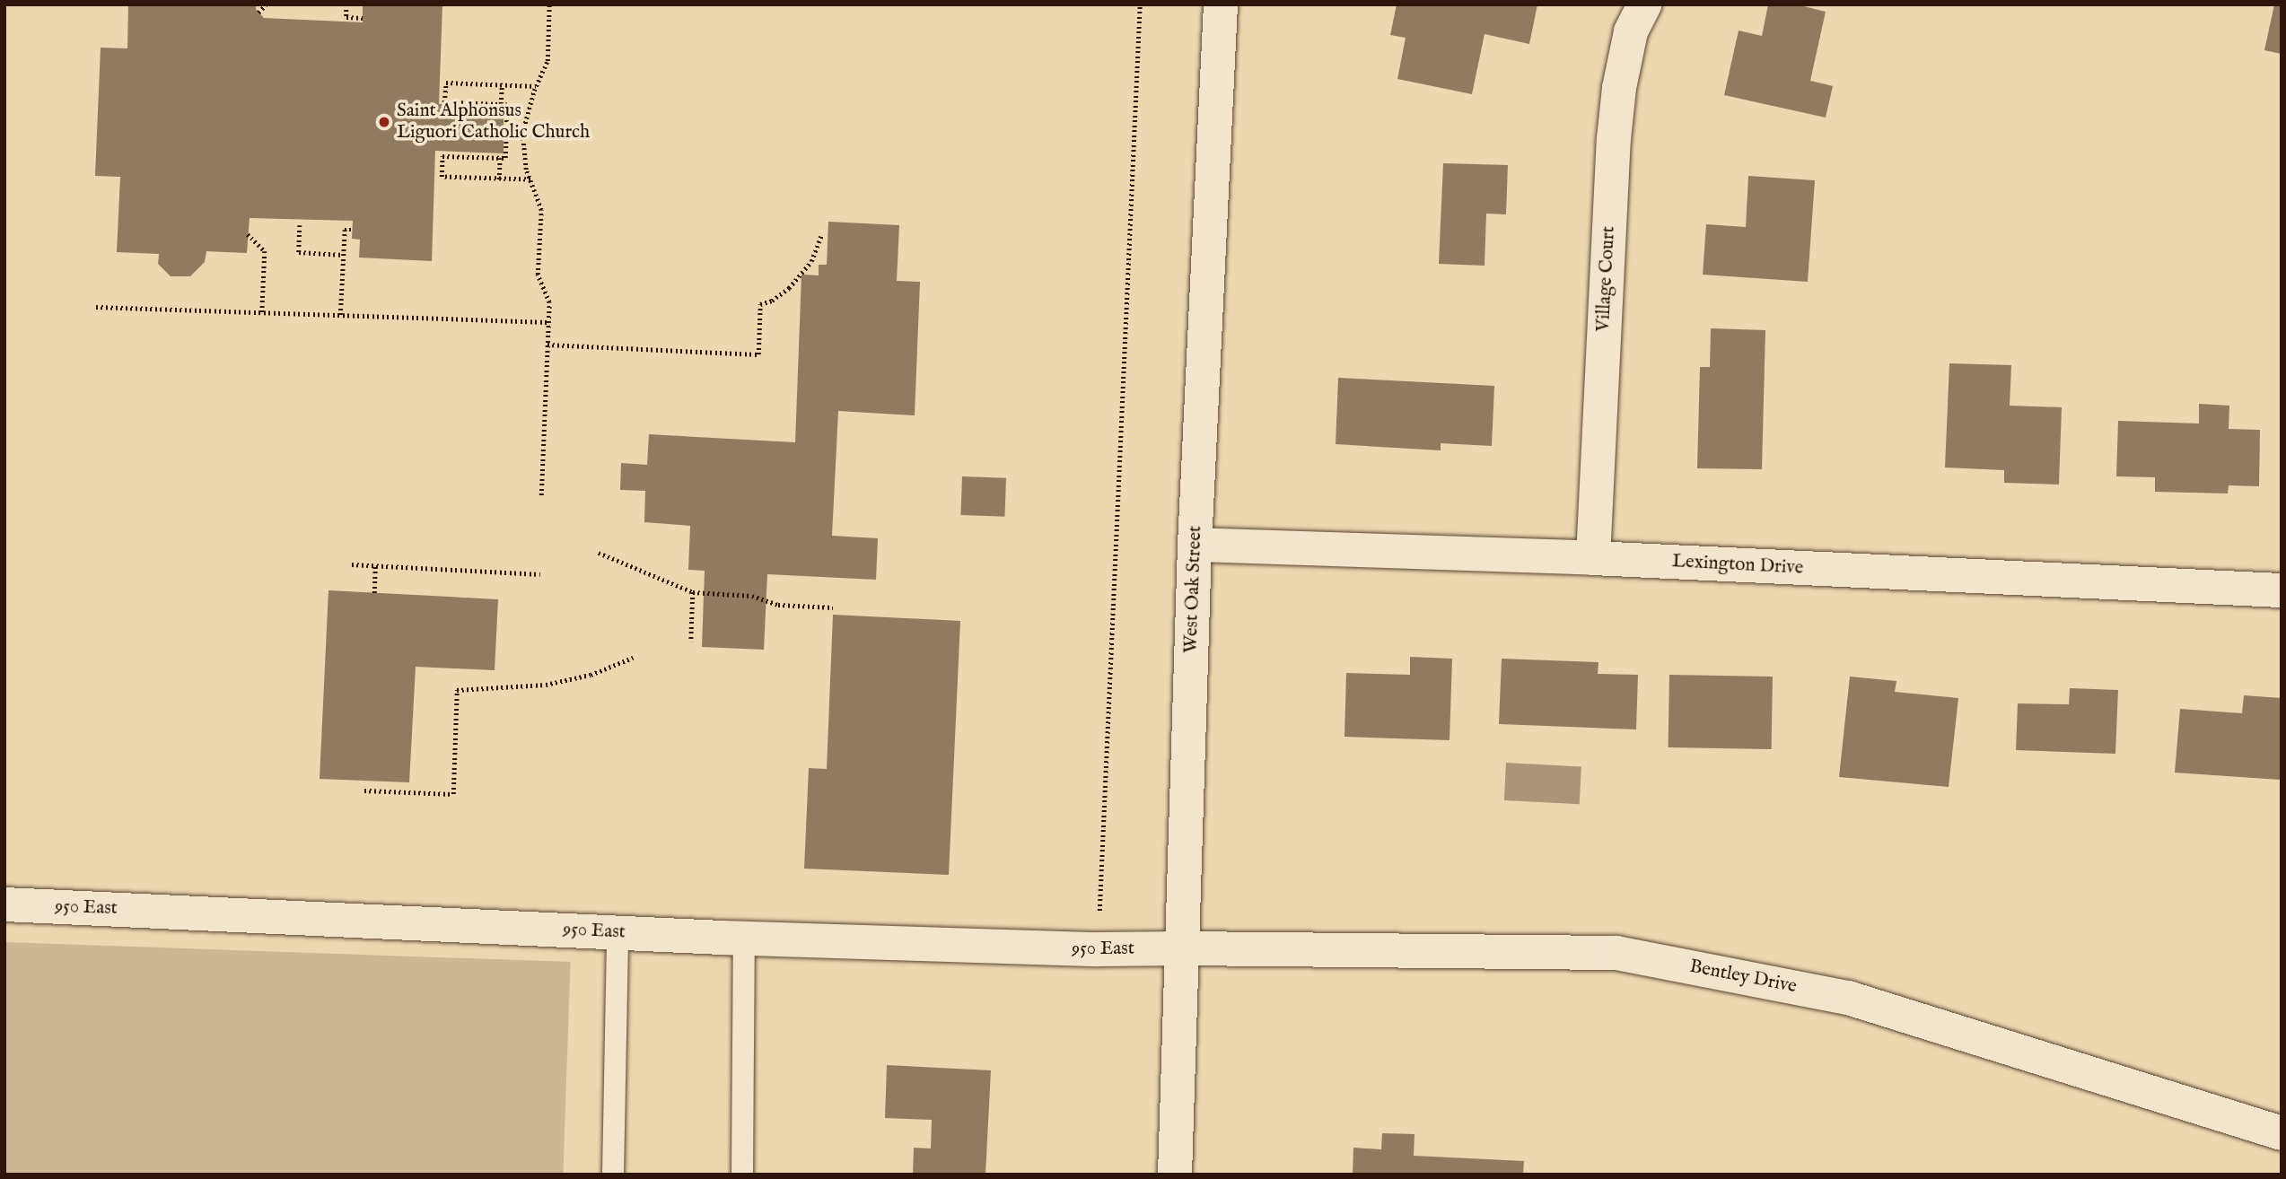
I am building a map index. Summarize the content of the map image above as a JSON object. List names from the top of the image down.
{
  "streets": {
    "street": [
      "Village Court",
      "Lexington Drive",
      "West Oak Street",
      "950 East",
      "Bentley Drive"
    ]
  },
  "crossings": [
    ["Village Court", "Lexington Drive"],
    ["Lexington Drive", "West Oak Street"],
    ["West Oak Street", "950 East"],
    ["West Oak Street", "Bentley Drive"],
    ["950 East", "Bentley Drive"]
  ],
  "places": ["Saint Alphonsus Liguori Catholic Church"]
}
